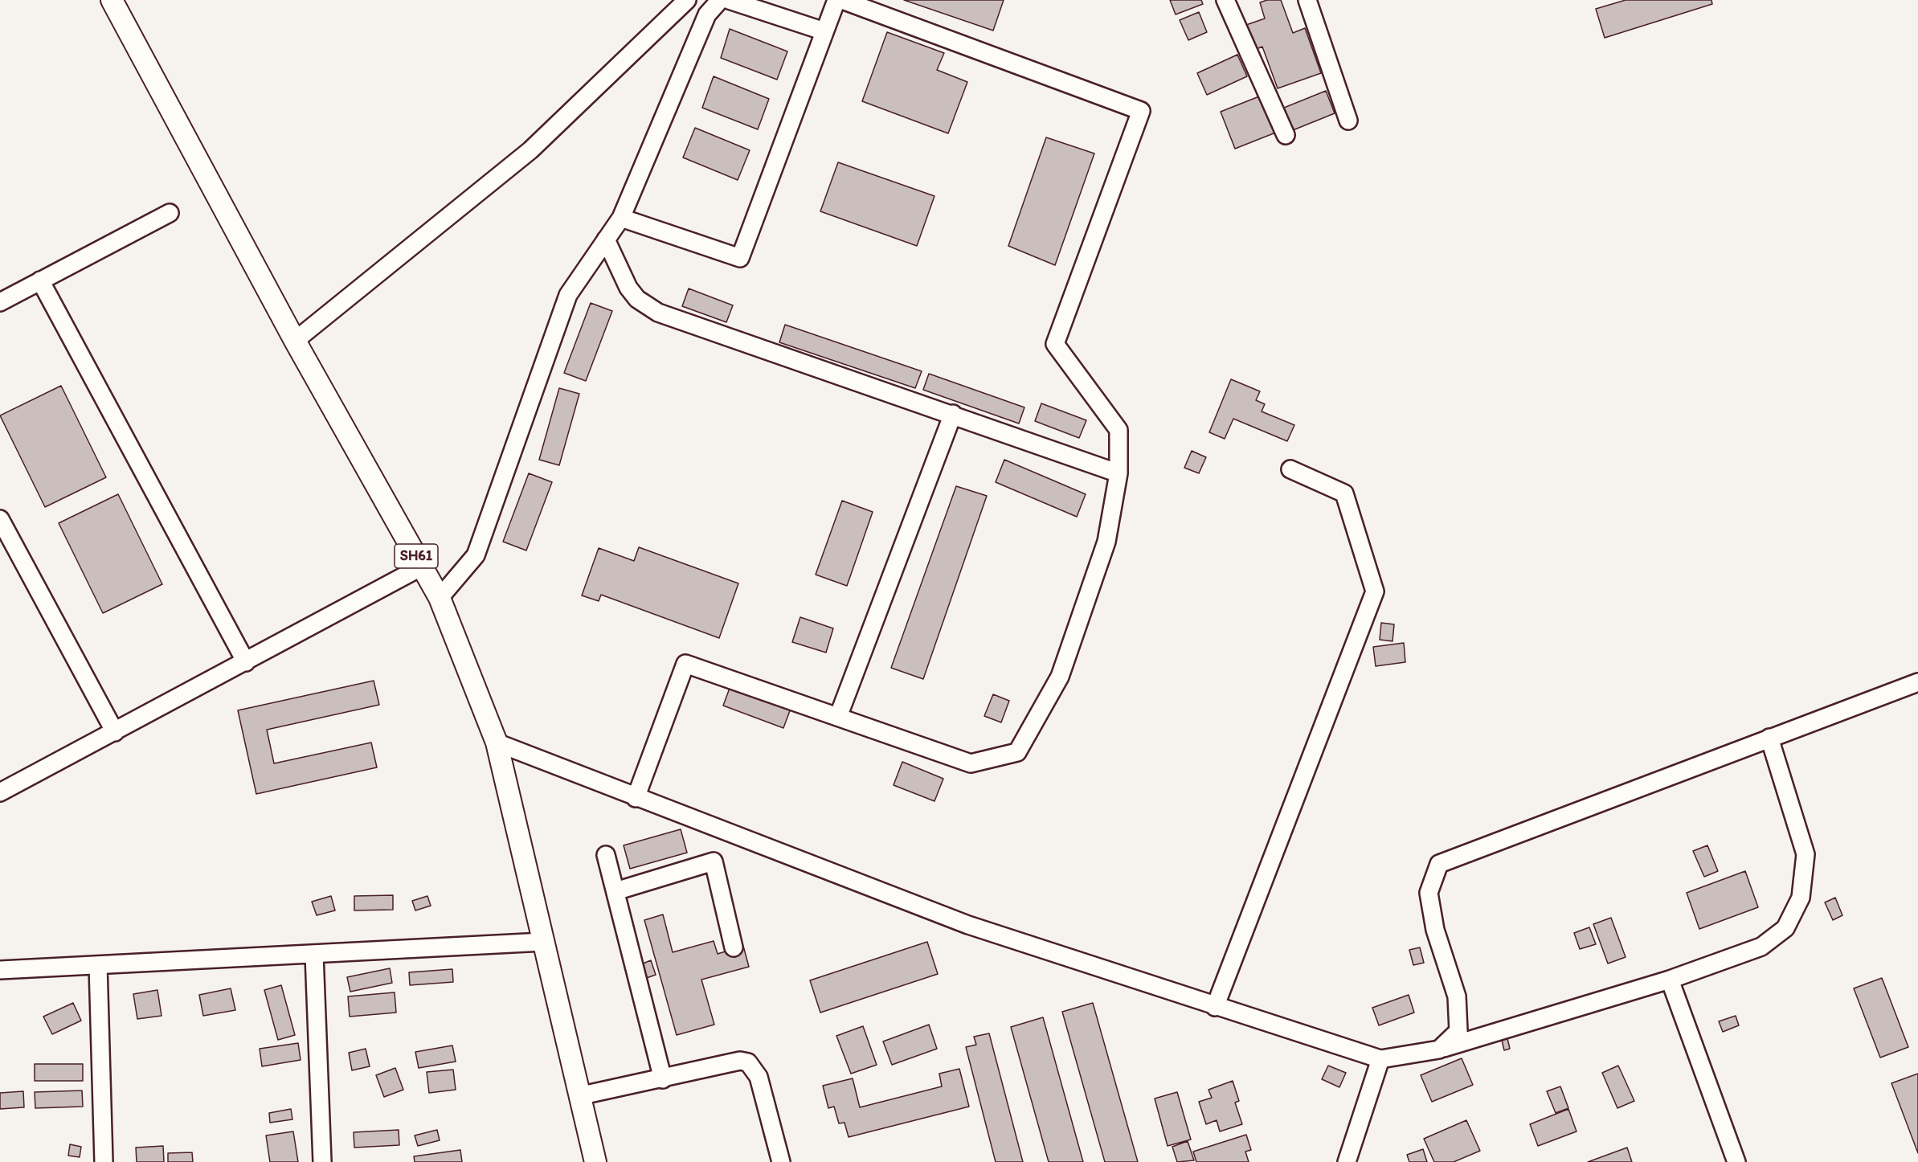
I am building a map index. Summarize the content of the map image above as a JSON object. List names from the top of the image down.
{
  "streets": {
    "main road": ["SH61"]
  }
}
